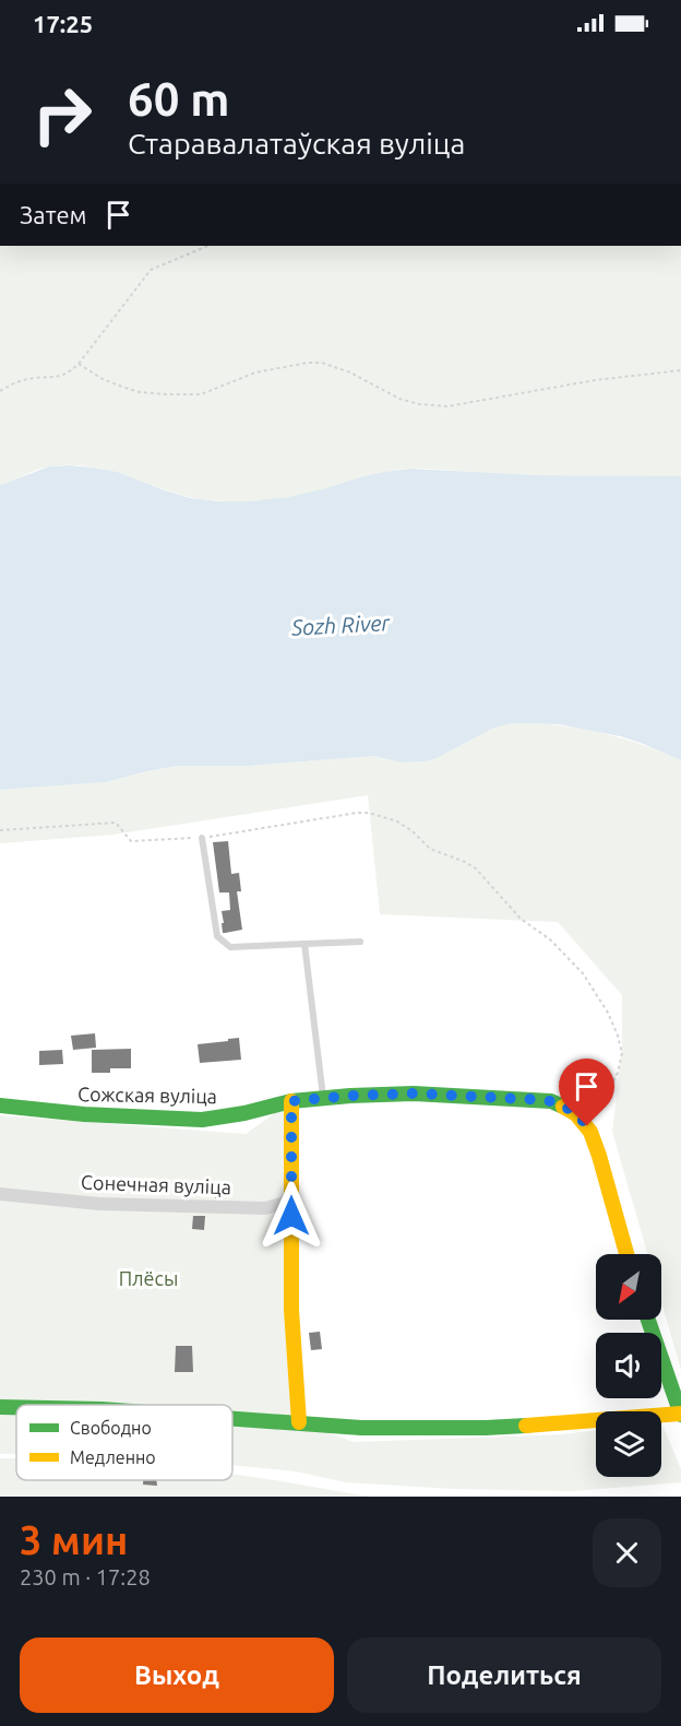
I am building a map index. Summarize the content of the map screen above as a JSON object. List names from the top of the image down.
{
  "streets": {
    "street": ["Сожская вуліца", "Сонечная вуліца"]
  },
  "water": ["Sozh River"],
  "parks": ["Плёсы"],
  "legend": ["Свободно", "Медленно"],
  "north": "bottom left",
  "page": {
    "status": "17:25",
    "turn": ["60 m", "Старавалатаўская вуліца"],
    "then": "Затем",
    "heading": ["3 мин", "230 m · 17:28"],
    "buttons": ["Выход", "Поделиться"]
  }
}
